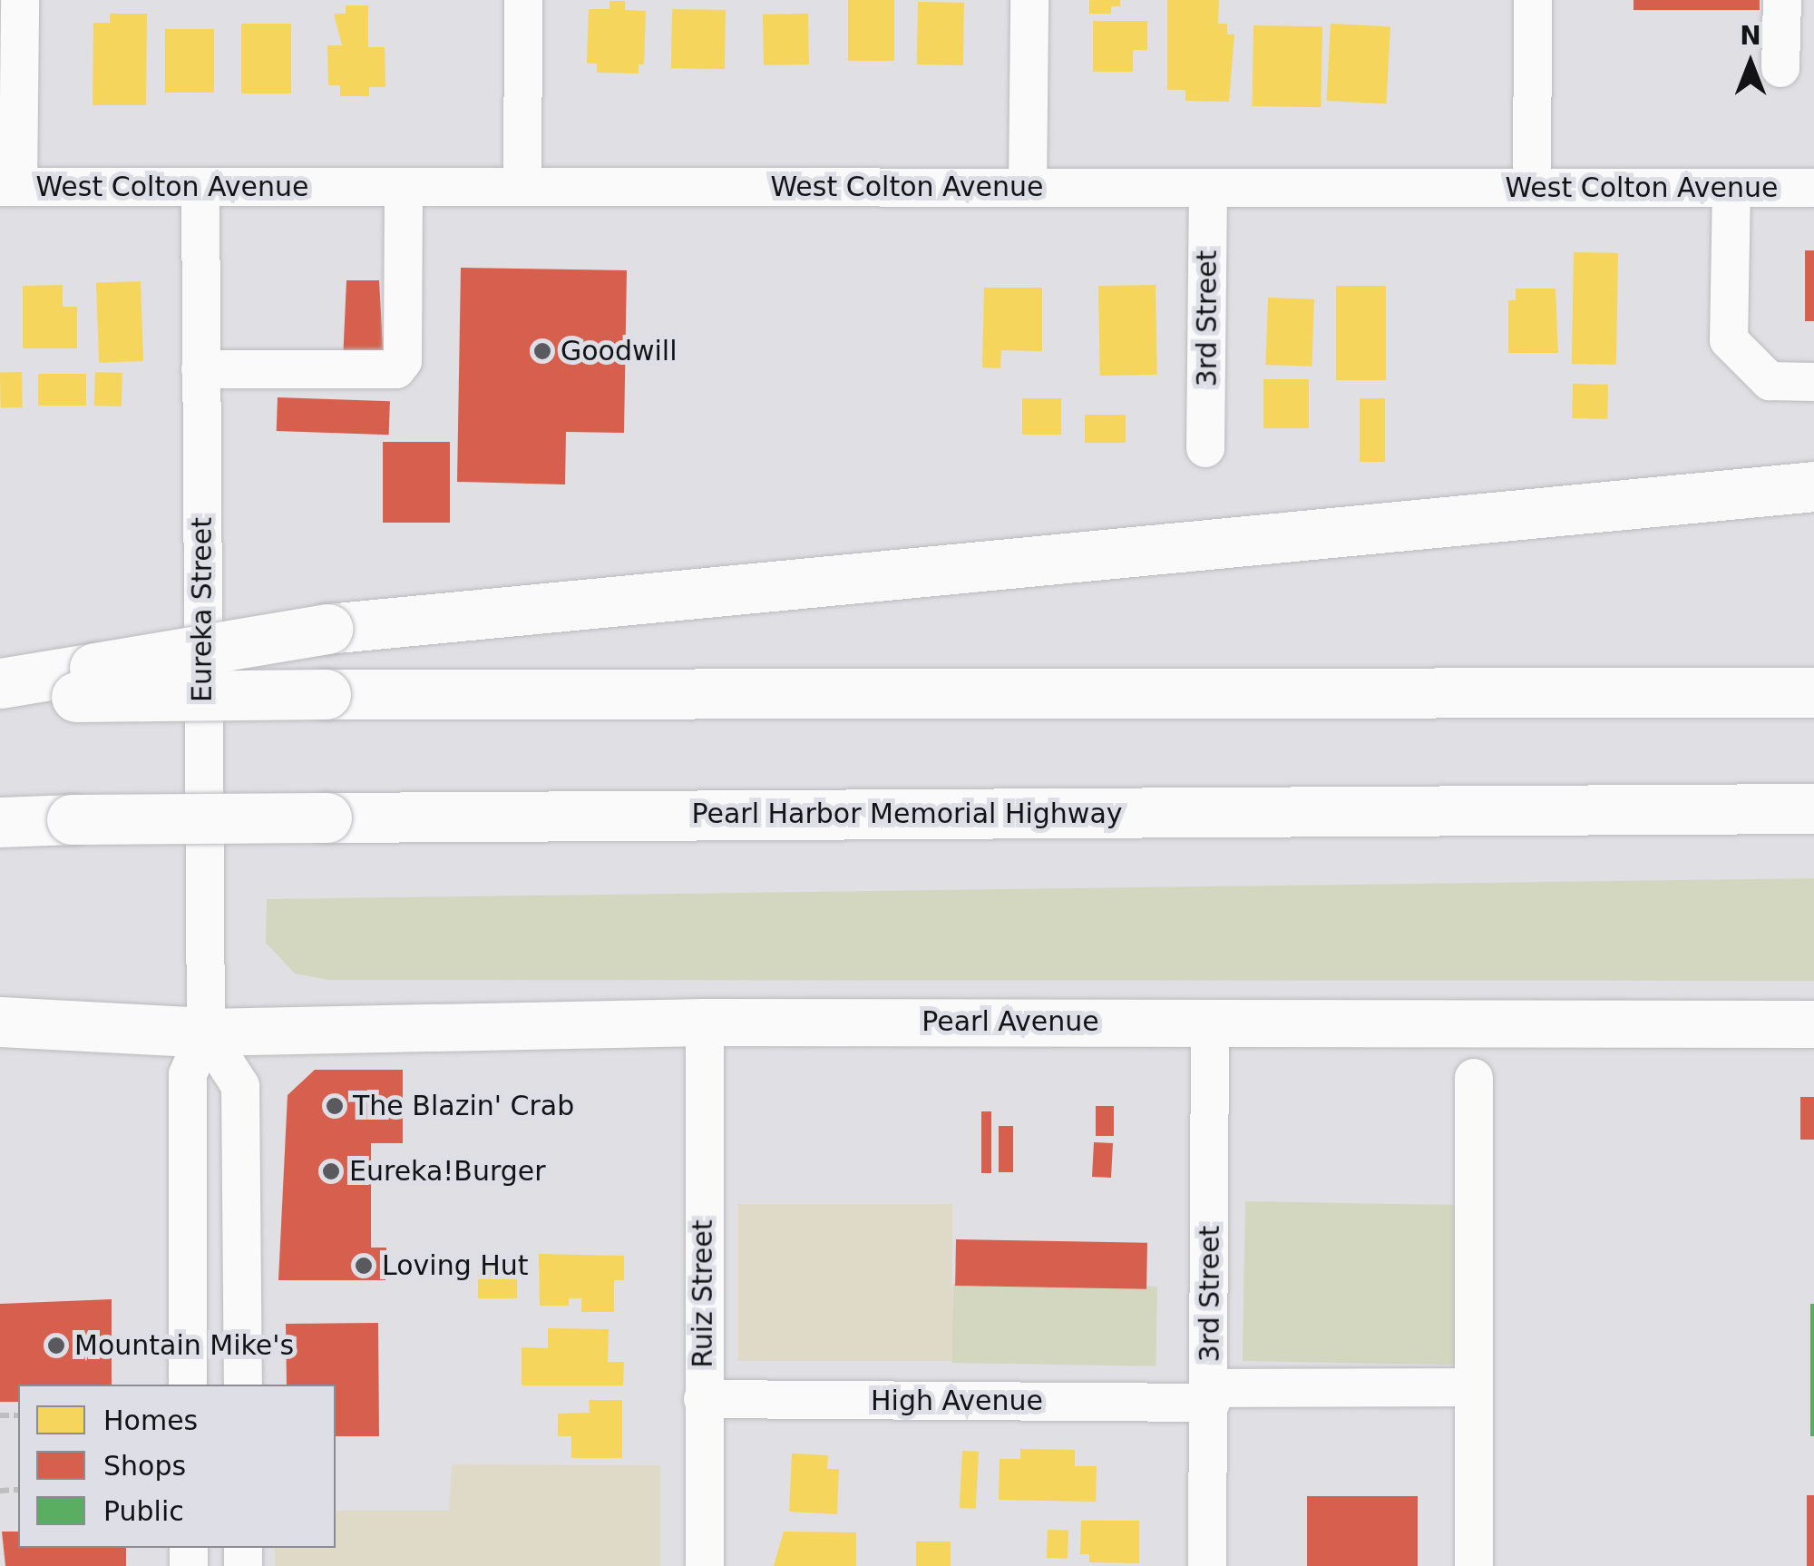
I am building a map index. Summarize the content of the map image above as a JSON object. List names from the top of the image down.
{
  "streets": {
    "highway": ["Pearl Harbor Memorial Highway"],
    "main road": ["Pearl Avenue"],
    "street": [
      "West Colton Avenue",
      "3rd Street",
      "Eureka Street",
      "Ruiz Street",
      "High Avenue"
    ]
  },
  "crossings": [
    ["West Colton Avenue", "3rd Street"],
    ["West Colton Avenue", "Eureka Street"],
    ["3rd Street", "Pearl Avenue"],
    ["3rd Street", "High Avenue"],
    ["Eureka Street", "Pearl Avenue"],
    ["Pearl Avenue", "Ruiz Street"],
    ["Ruiz Street", "High Avenue"]
  ],
  "places": [
    "Goodwill",
    "The Blazin' Crab",
    "Eureka!Burger",
    "Loving Hut",
    "Mountain Mike's"
  ],
  "legend": ["Homes", "Shops", "Public"],
  "north": "top"
}
